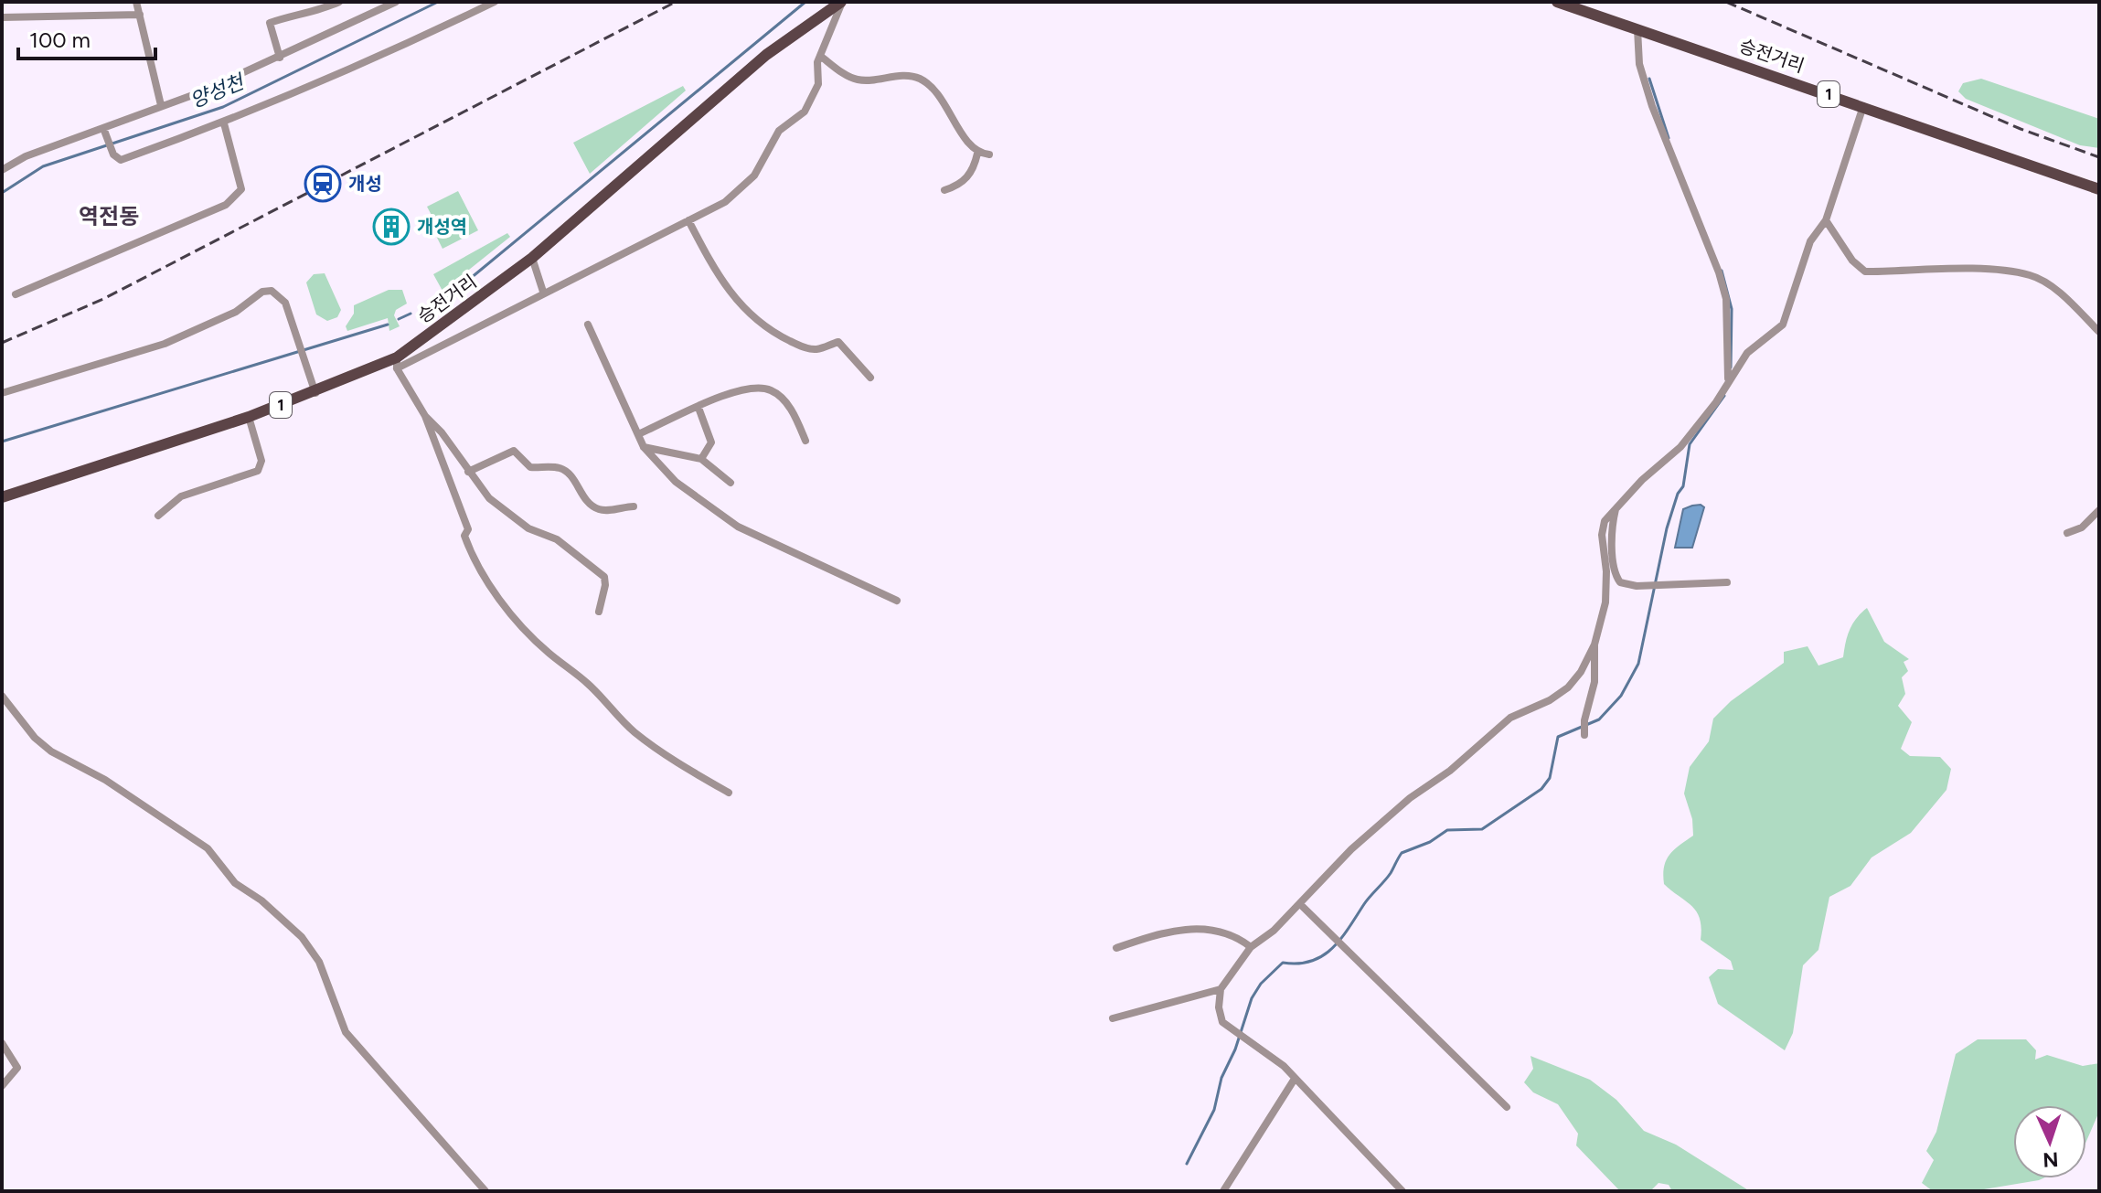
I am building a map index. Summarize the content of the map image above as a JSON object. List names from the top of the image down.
{
  "streets": {
    "main road": ["승전거리", "1"]
  },
  "districts": ["역전동"],
  "water": ["양성천"],
  "places": {
    "station": ["개성"],
    "building": ["개성역"]
  },
  "scale_bar": "100 m",
  "north": "bottom"
}
